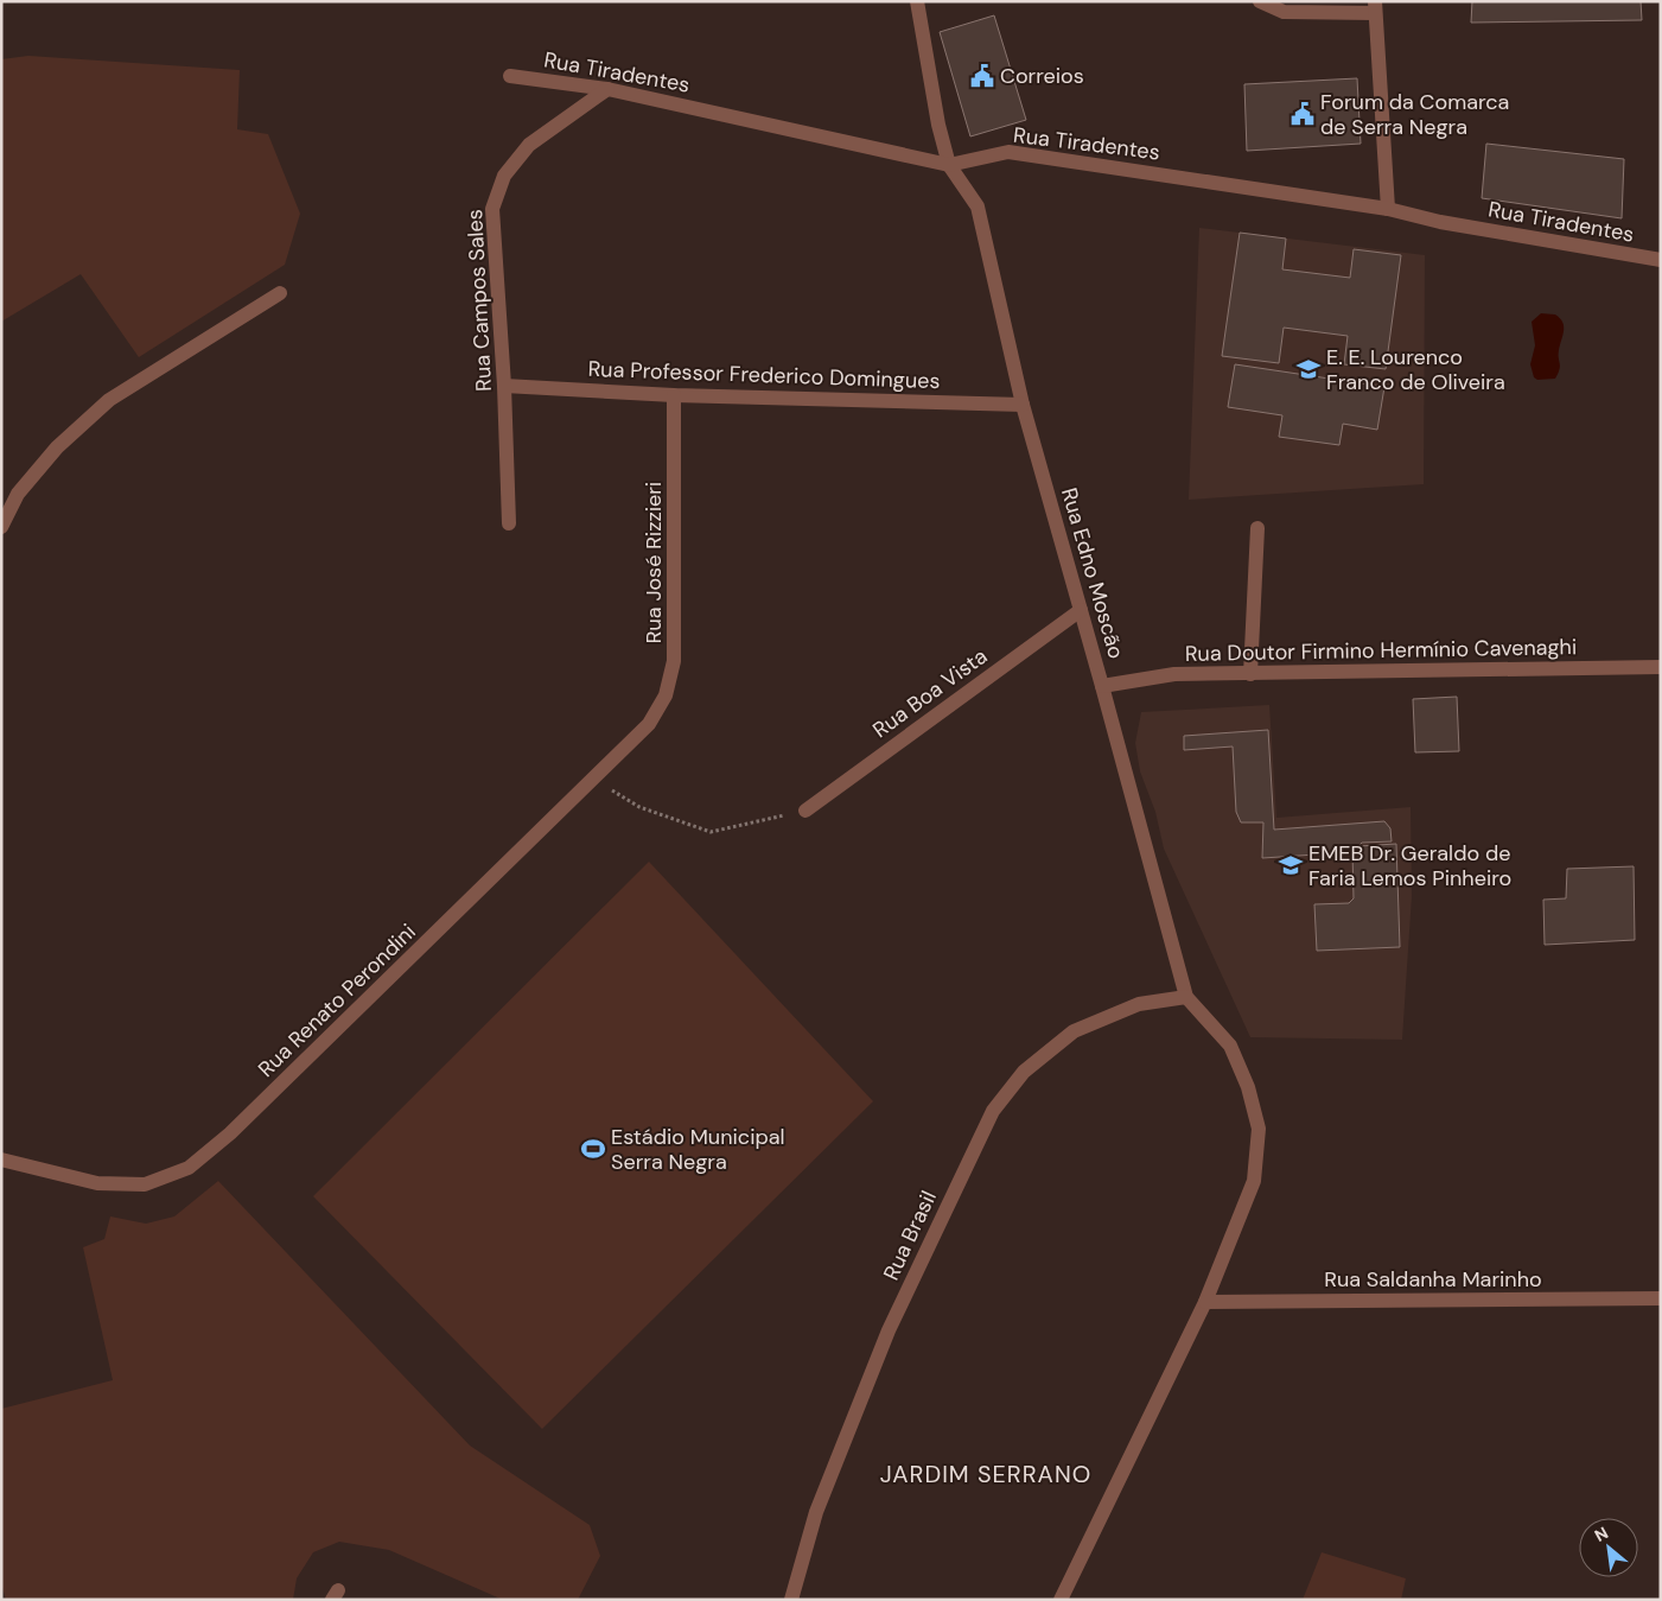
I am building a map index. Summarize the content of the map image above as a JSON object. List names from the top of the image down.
{
  "streets": {
    "street": [
      "Rua Tiradentes",
      "Rua Campos Sales",
      "Rua Professor Frederico Domingues",
      "Rua José Rizzieri",
      "Rua Edno Moscão",
      "Rua Doutor Firmino Hermínio Cavenaghi",
      "Rua Boa Vista",
      "Rua Renato Perondini",
      "Rua Brasil",
      "Rua Saldanha Marinho"
    ]
  },
  "crossings": [
    ["Rua Tiradentes", "Rua Campos Sales"],
    ["Rua Tiradentes", "Rua Edno Moscão"],
    ["Rua Campos Sales", "Rua Professor Frederico Domingues"],
    ["Rua Professor Frederico Domingues", "Rua José Rizzieri"],
    ["Rua Professor Frederico Domingues", "Rua Edno Moscão"],
    ["Rua José Rizzieri", "Rua Renato Perondini"],
    ["Rua Edno Moscão", "Rua Doutor Firmino Hermínio Cavenaghi"],
    ["Rua Edno Moscão", "Rua Boa Vista"],
    ["Rua Edno Moscão", "Rua Brasil"]
  ],
  "districts": ["JARDIM SERRANO"],
  "places": {
    "public building": ["Correios", "Forum da Comarca de Serra Negra"],
    "school or university": ["E. E. Lourenco Franco de Oliveira", "EMEB Dr. Geraldo de Faria Lemos Pinheiro"],
    "sports": ["Estádio Municipal Serra Negra"]
  },
  "north": "top left"
}
